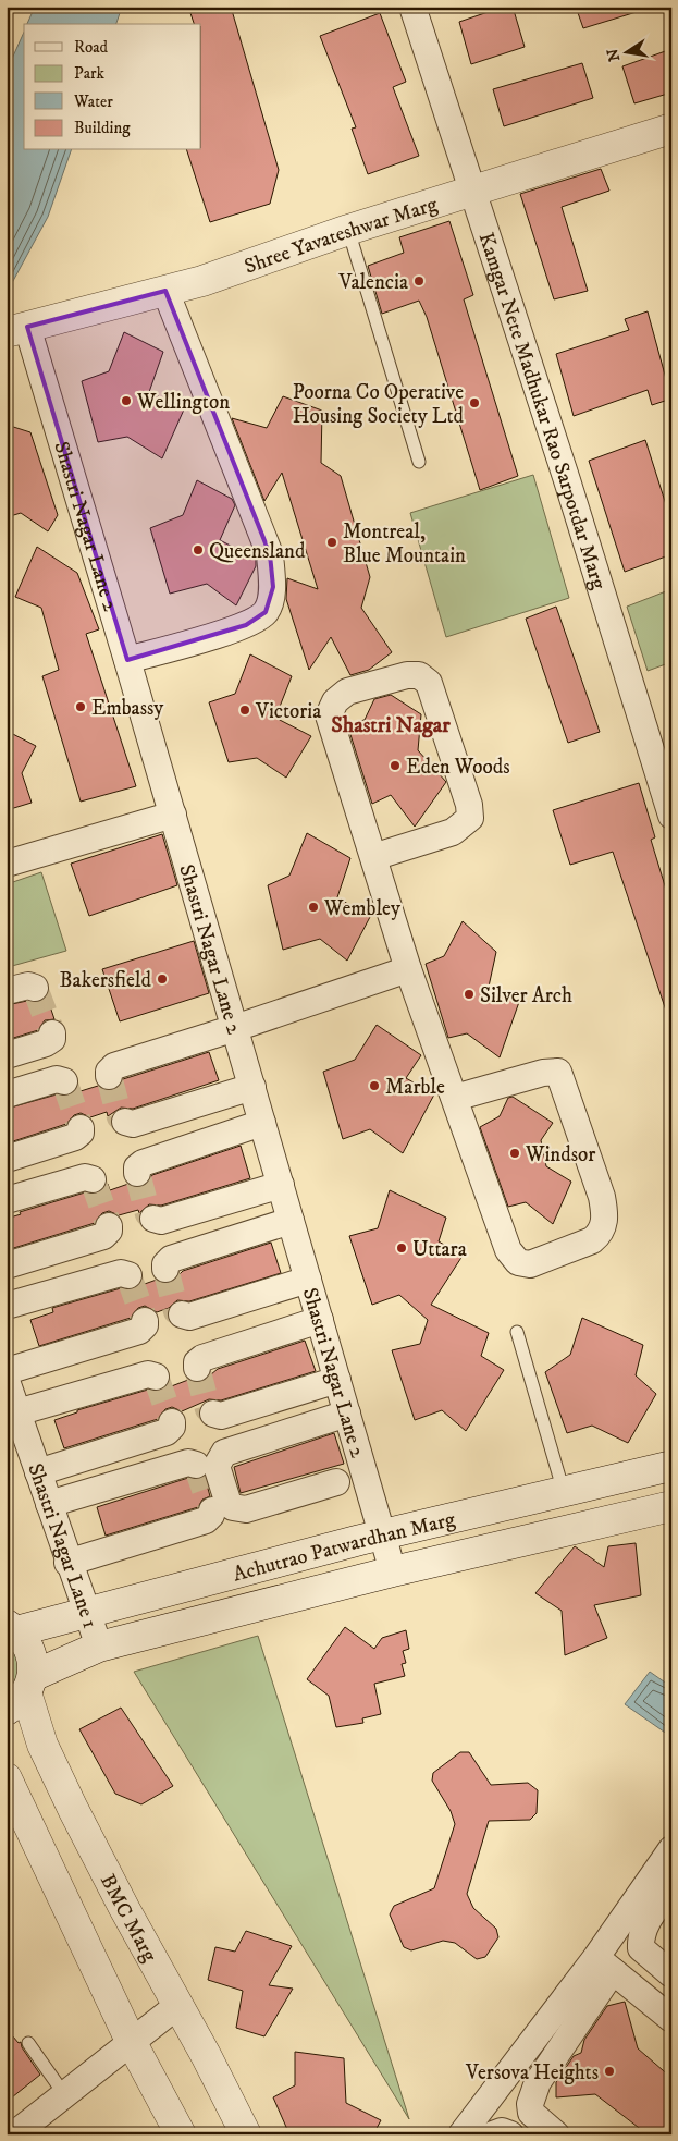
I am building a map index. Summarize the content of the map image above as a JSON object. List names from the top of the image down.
{
  "streets": {
    "street": [
      "Shree Yavateshwar Marg",
      "Kamgar Nete Madhukar Rao Sarpotdar Marg",
      "Shastri Nagar Lane 2",
      "Shastri Nagar Lane 1",
      "Achutrao Patwardhan Marg",
      "BMC Marg"
    ]
  },
  "crossings": [
    ["Shree Yavateshwar Marg", "Kamgar Nete Madhukar Rao Sarpotdar Marg"],
    ["Shree Yavateshwar Marg", "Shastri Nagar Lane 2"],
    ["Shastri Nagar Lane 2", "Achutrao Patwardhan Marg"],
    ["Shastri Nagar Lane 1", "Achutrao Patwardhan Marg"],
    ["Achutrao Patwardhan Marg", "BMC Marg"]
  ],
  "districts": ["Shastri Nagar"],
  "places": [
    "Valencia",
    "Wellington",
    "Poorna Co Operative Housing Society Ltd",
    "Montreal, Blue Mountain",
    "Queensland",
    "Embassy",
    "Victoria",
    "Eden Woods",
    "Wembley",
    "Bakersfield",
    "Silver Arch",
    "Marble",
    "Windsor",
    "Uttara",
    "Versova Heights"
  ],
  "legend": [
    "Road",
    "Park",
    "Water",
    "Building"
  ],
  "north": "left"
}
